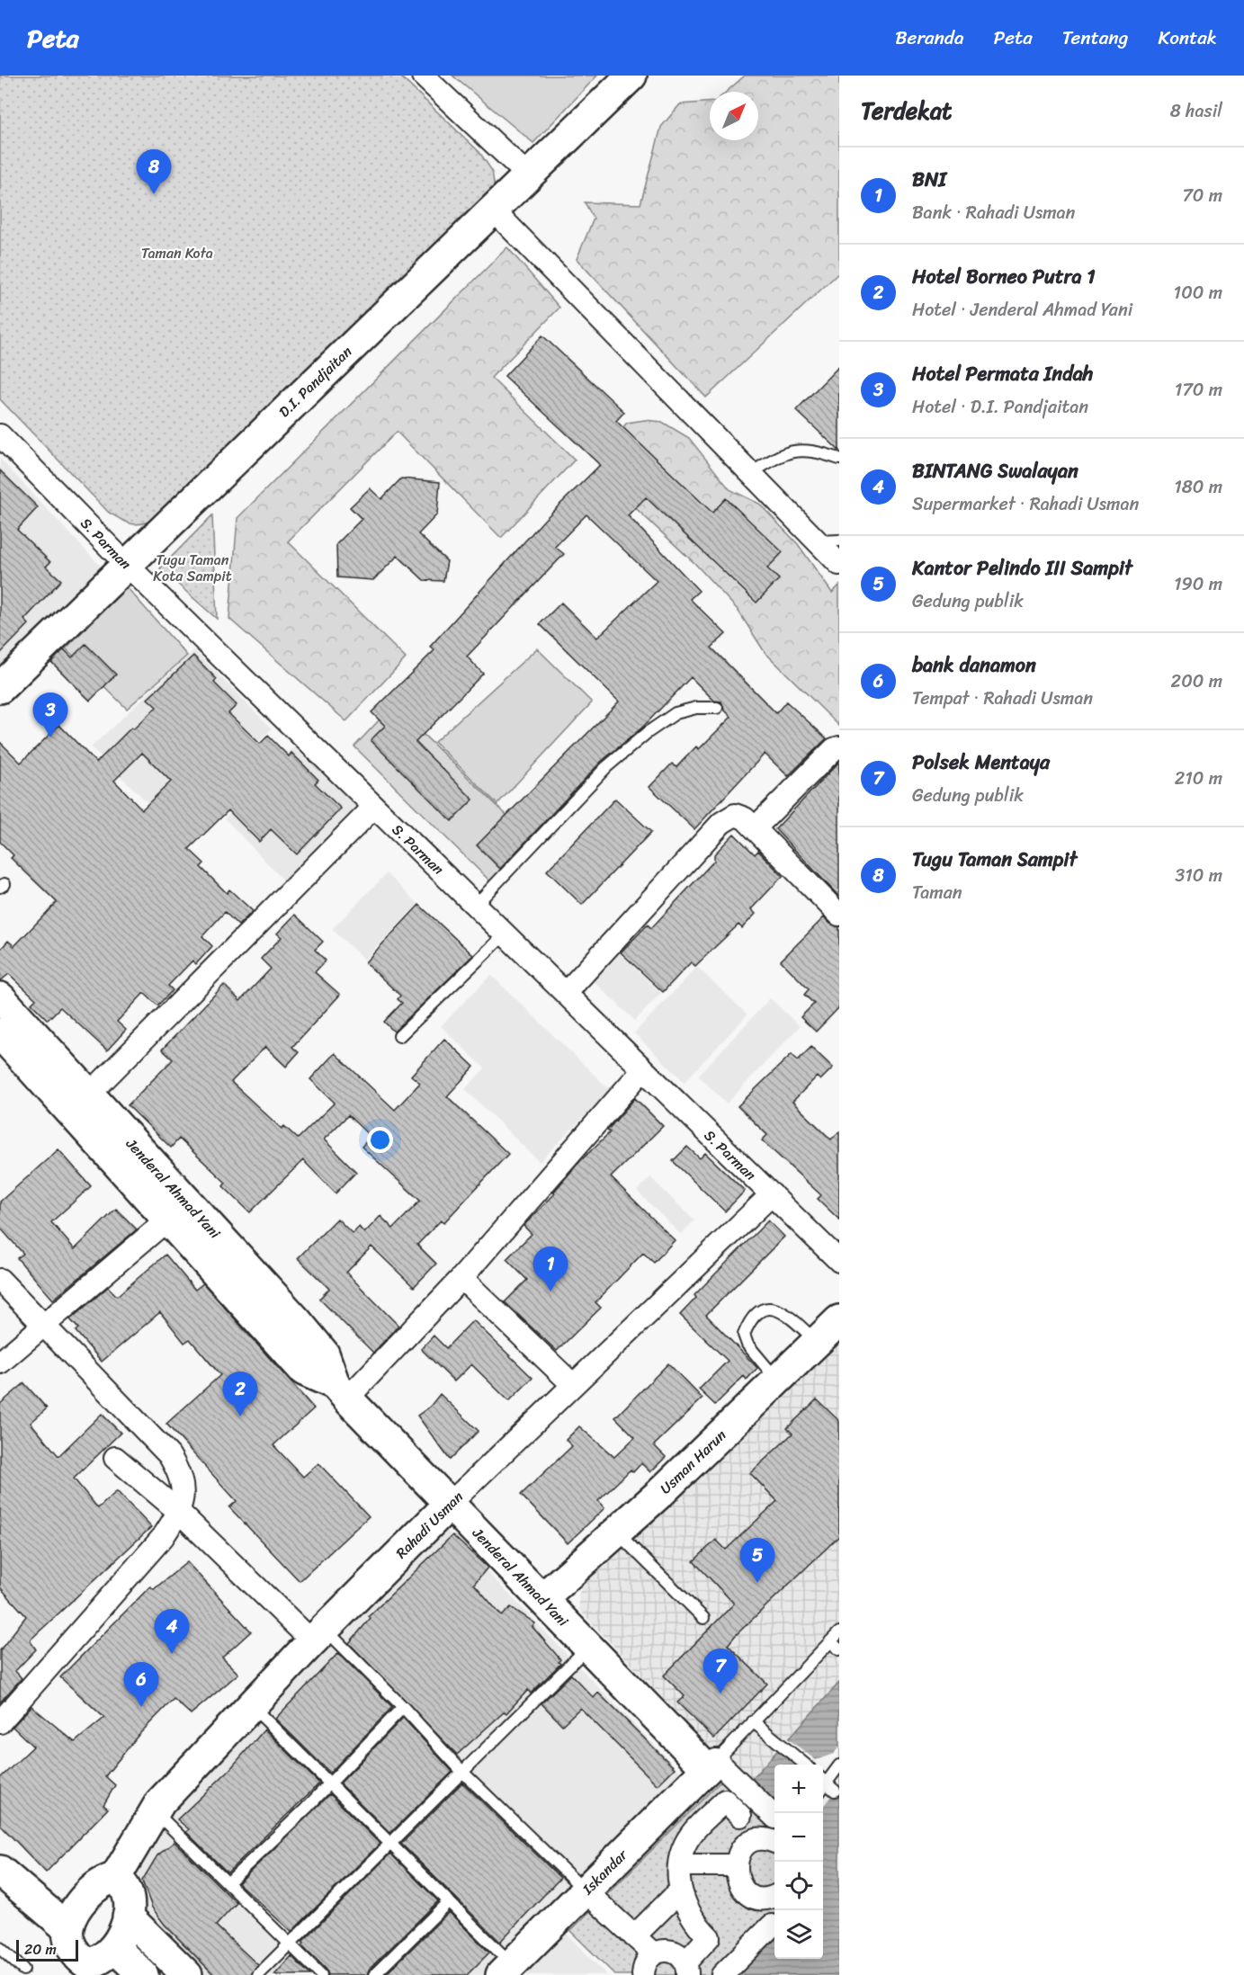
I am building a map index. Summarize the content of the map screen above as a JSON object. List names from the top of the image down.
{
  "streets": {
    "main road": [
      "D.I. Pandjaitan",
      "Jenderal Ahmad Yani",
      "Usman Harun",
      "Rahadi Usman",
      "Iskandar"
    ],
    "street": ["S. Parman"]
  },
  "crossings": [
    ["D.I. Pandjaitan", "S. Parman"],
    ["S. Parman", "Rahadi Usman"],
    ["Jenderal Ahmad Yani", "Usman Harun"],
    ["Jenderal Ahmad Yani", "Rahadi Usman"],
    ["Jenderal Ahmad Yani", "Iskandar"]
  ],
  "parks": ["Taman Kota", "Tugu Taman Kota Sampit"],
  "scale_bar": "20 m",
  "north": "top right",
  "page": {
    "header": "Peta",
    "nav": [
      "Beranda",
      "Peta",
      "Tentang",
      "Kontak"
    ],
    "heading": ["Terdekat", "8 hasil"],
    "list": [
      {
        "mark": "1",
        "name": "BNI",
        "note": "Bank · Rahadi Usman",
        "value": "70 m"
      },
      {
        "mark": "2",
        "name": "Hotel Borneo Putra 1",
        "note": "Hotel · Jenderal Ahmad Yani",
        "value": "100 m"
      },
      {
        "mark": "3",
        "name": "Hotel Permata Indah",
        "note": "Hotel · D.I. Pandjaitan",
        "value": "170 m"
      },
      {
        "mark": "4",
        "name": "BINTANG Swalayan",
        "note": "Supermarket · Rahadi Usman",
        "value": "180 m"
      },
      {
        "mark": "5",
        "name": "Kantor Pelindo III Sampit",
        "note": "Gedung publik",
        "value": "190 m"
      },
      {
        "mark": "6",
        "name": "bank danamon",
        "note": "Tempat · Rahadi Usman",
        "value": "200 m"
      },
      {
        "mark": "7",
        "name": "Polsek Mentaya",
        "note": "Gedung publik",
        "value": "210 m"
      },
      {
        "mark": "8",
        "name": "Tugu Taman Sampit",
        "note": "Taman",
        "value": "310 m"
      }
    ],
    "pins": [
      "8",
      "3",
      "1",
      "2",
      "5",
      "4",
      "7",
      "6"
    ],
    "map_buttons": ["+", "−"],
    "scale": "20 m"
  }
}
